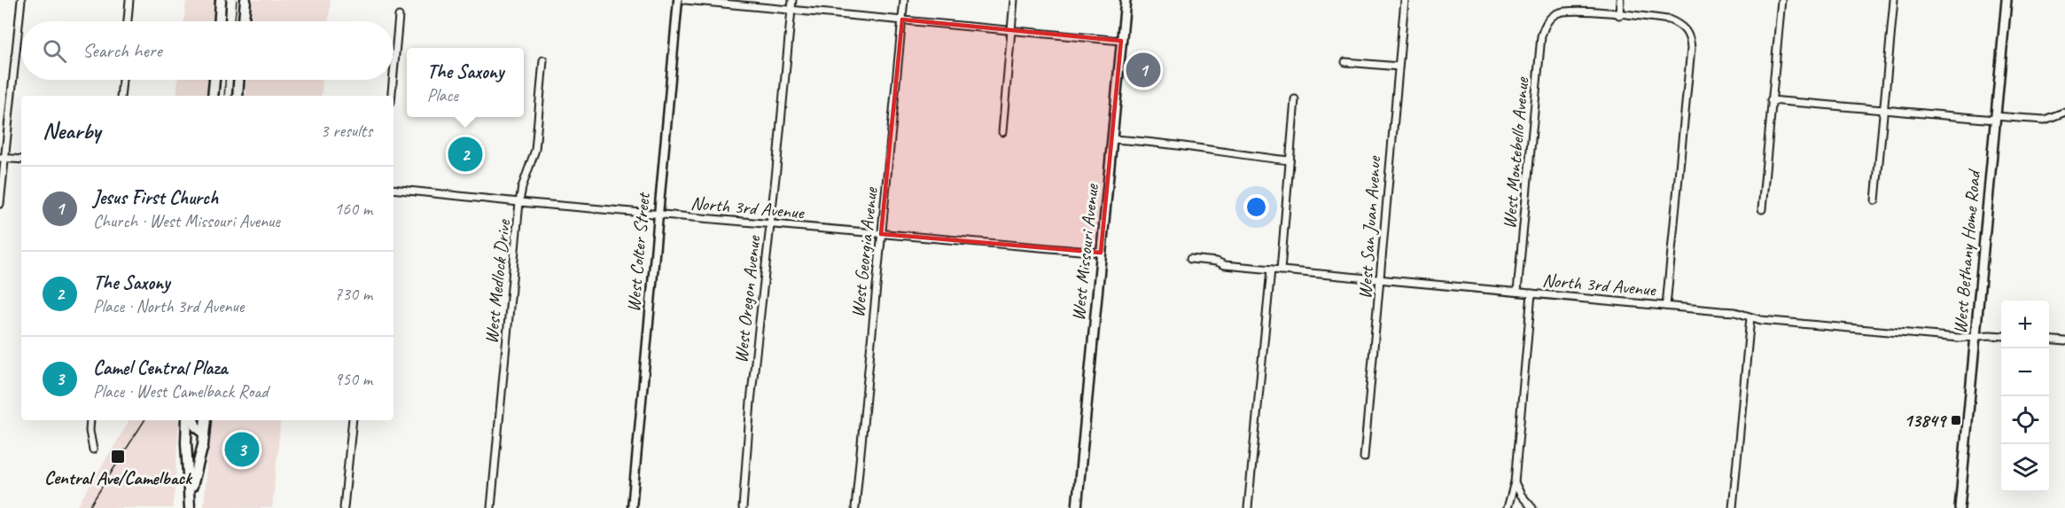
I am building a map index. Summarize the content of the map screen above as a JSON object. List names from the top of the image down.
{
  "streets": {
    "main road": ["West Missouri Avenue", "West Bethany Home Road"],
    "street": [
      "West Montebello Avenue",
      "North 3rd Avenue",
      "West San Juan Avenue",
      "West Colter Street",
      "West Georgia Avenue",
      "West Medlock Drive",
      "West Oregon Avenue"
    ]
  },
  "crossings": [
    ["West Montebello Avenue", "North 3rd Avenue"],
    ["North 3rd Avenue", "West San Juan Avenue"],
    ["North 3rd Avenue", "West Colter Street"],
    ["North 3rd Avenue", "West Georgia Avenue"],
    ["North 3rd Avenue", "West Missouri Avenue"],
    ["North 3rd Avenue", "West Bethany Home Road"],
    ["North 3rd Avenue", "West Medlock Drive"],
    ["North 3rd Avenue", "West Oregon Avenue"]
  ],
  "places": {
    "transit": ["13849", "Central Ave/Camelback"]
  },
  "page": {
    "search": "Search here",
    "popup": ["The Saxony", "Place"],
    "pins": ["1", "2", "3"],
    "heading": ["Nearby", "3 results"],
    "list": [
      {
        "mark": "1",
        "name": "Jesus First Church",
        "note": "Church · West Missouri Avenue",
        "value": "160 m"
      },
      {
        "mark": "2",
        "name": "The Saxony",
        "note": "Place · North 3rd Avenue",
        "value": "730 m"
      },
      {
        "mark": "3",
        "name": "Camel Central Plaza",
        "note": "Place · West Camelback Road",
        "value": "950 m"
      }
    ],
    "map_buttons": ["+", "−"]
  }
}
